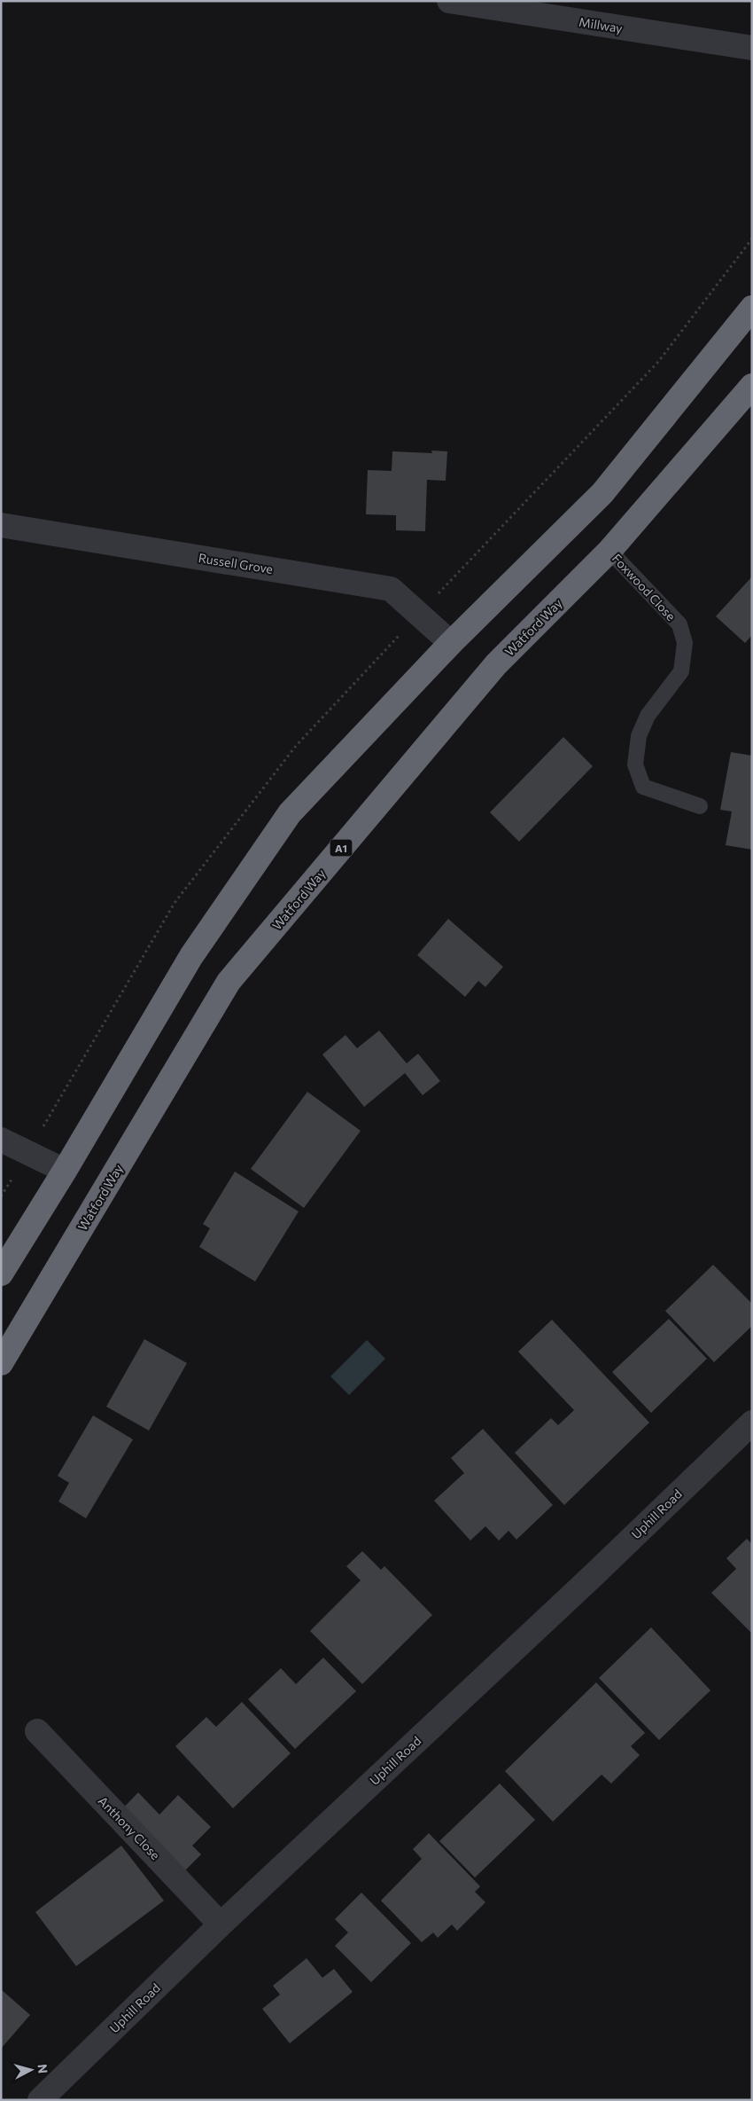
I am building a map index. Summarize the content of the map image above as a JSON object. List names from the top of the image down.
{
  "streets": {
    "highway": ["Watford Way", "A1"],
    "street": [
      "Millway",
      "Russell Grove",
      "Uphill Road",
      "Anthony Close"
    ],
    "lane": ["Foxwood Close"]
  },
  "crossings": [
    ["Foxwood Close", "Watford Way"],
    ["Uphill Road", "Anthony Close"]
  ],
  "north": "right"
}
